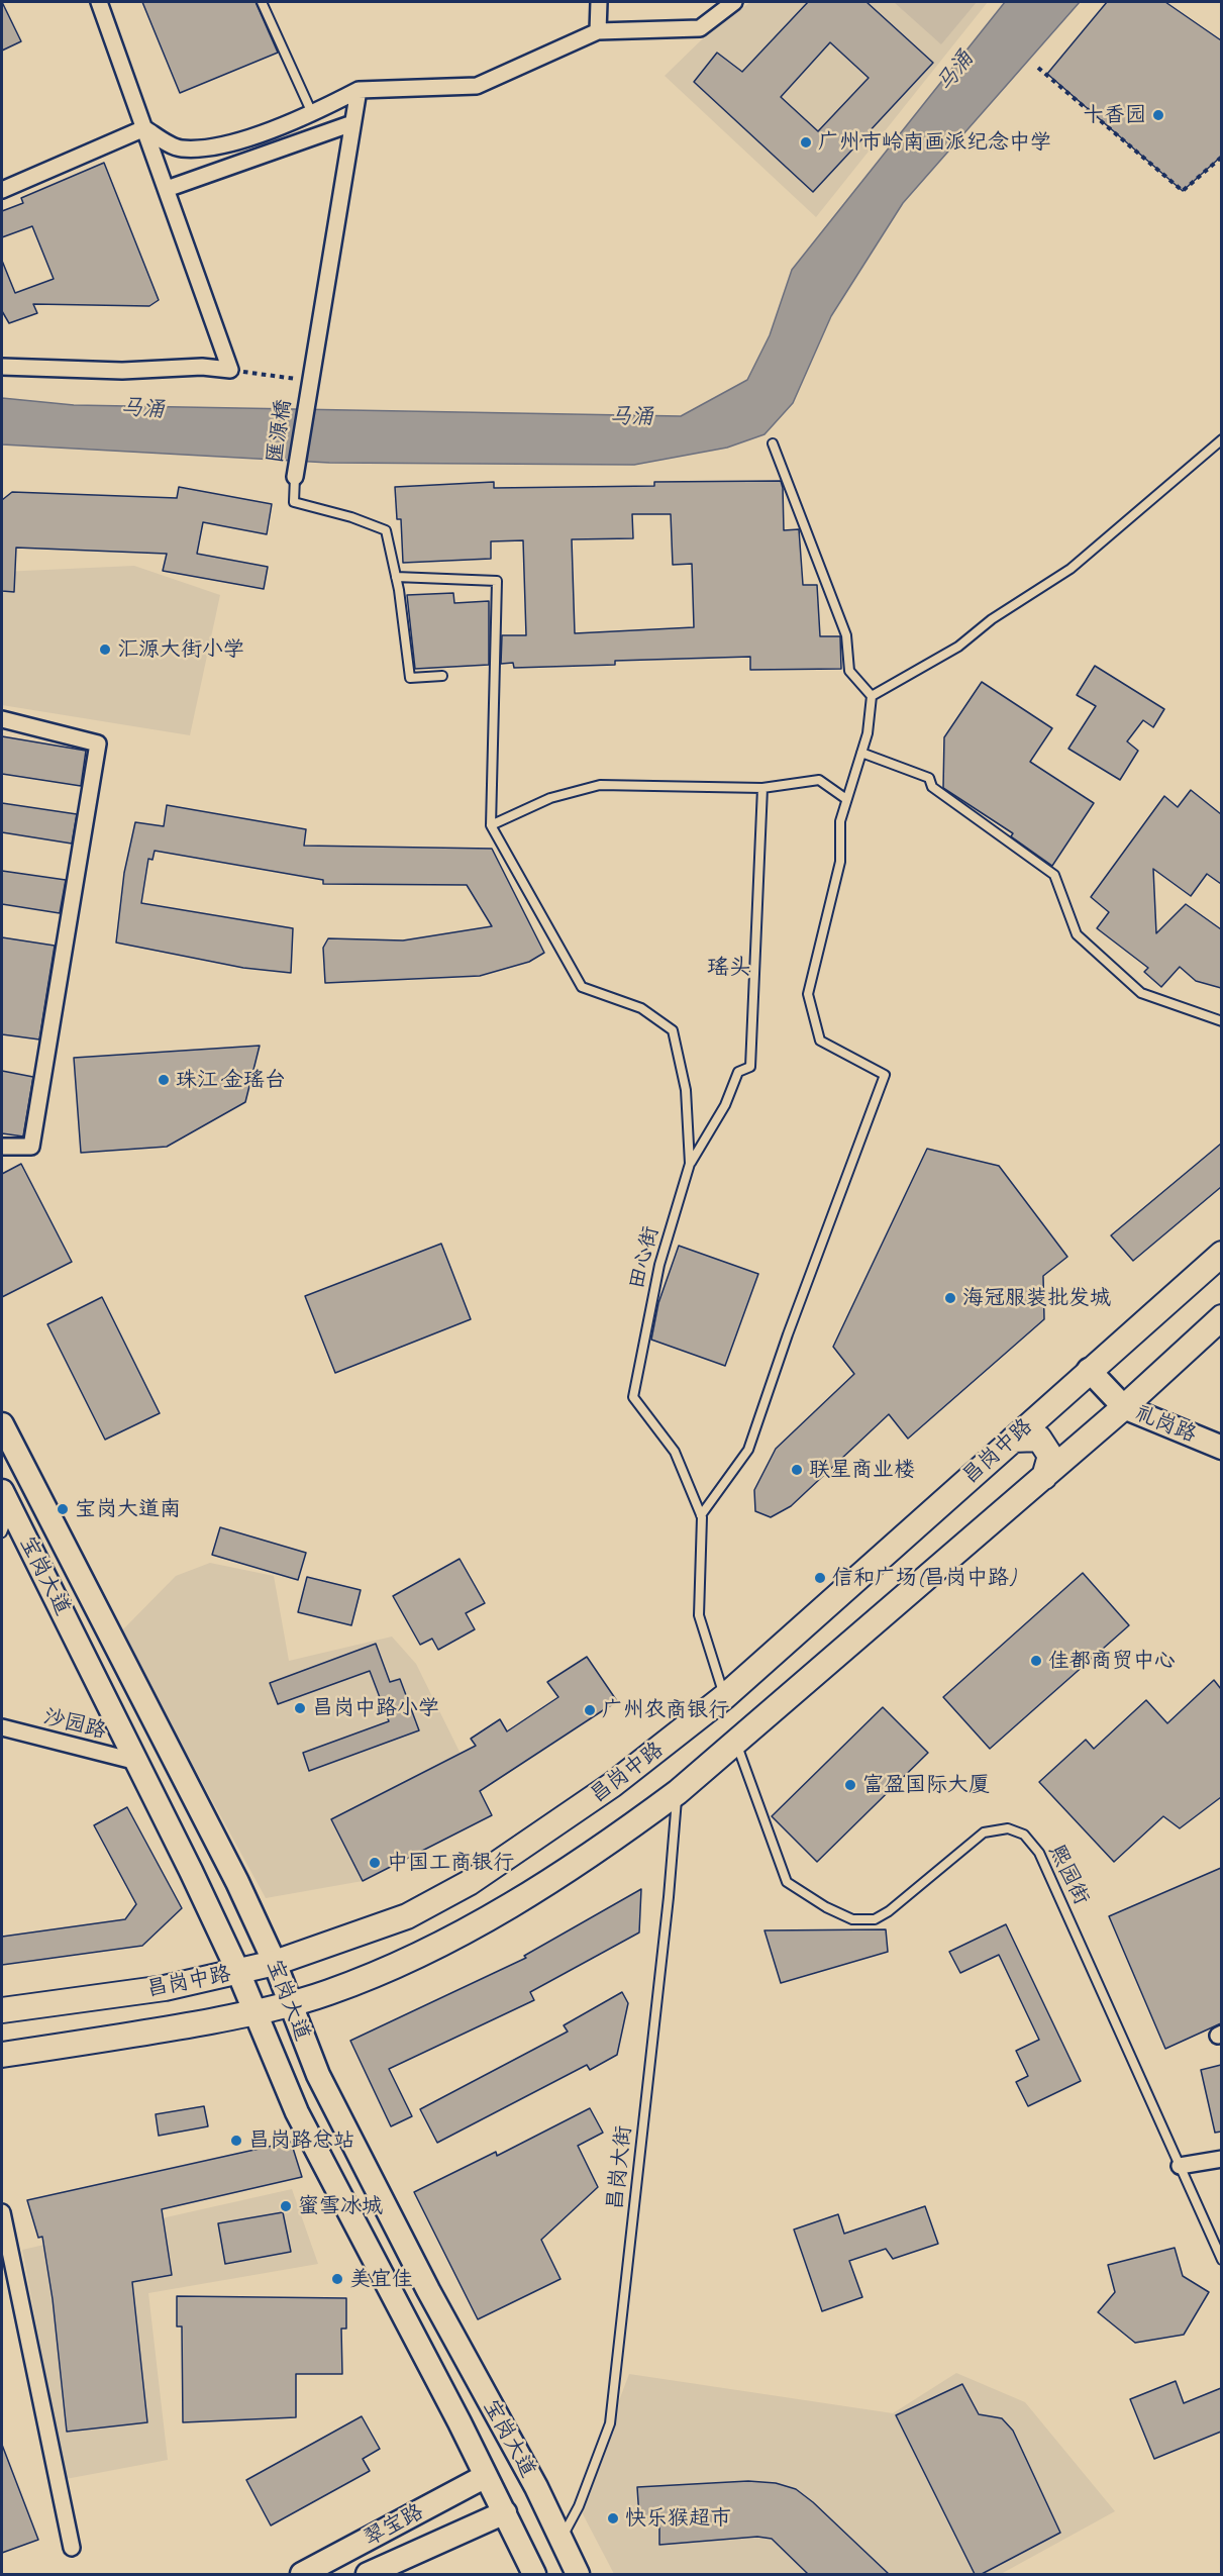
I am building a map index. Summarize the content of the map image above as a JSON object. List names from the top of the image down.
{
  "streets": {
    "main road": [
      "礼岗路",
      "昌岗中路",
      "宝岗大道",
      "翠宝路"
    ],
    "street": ["匯源橋", "沙园路"],
    "lane": ["田心街", "熙园街", "昌岗大街"]
  },
  "crossings": [
    ["田心街", "昌岗中路"],
    ["礼岗路", "昌岗中路"],
    ["昌岗中路", "宝岗大道"],
    ["昌岗中路", "熙园街"],
    ["昌岗中路", "昌岗大街"],
    ["宝岗大道", "沙园路"],
    ["宝岗大道", "昌岗大街"],
    ["宝岗大道", "翠宝路"]
  ],
  "districts": ["瑶头"],
  "water": ["马涌"],
  "places": [
    "十香园",
    "广州市岭南画派纪念中学",
    "汇源大街小学",
    "珠江·金瑶台",
    "海冠服装批发城",
    "联星商业楼",
    "宝岗大道南",
    "信和广场(昌岗中路)",
    "佳都商贸中心",
    "昌岗中路小学",
    "广州农商银行",
    "富盈国际大厦",
    "中国工商银行",
    "昌岗路总站",
    "蜜雪冰城",
    "美宜佳",
    "快乐猴超市"
  ]
}
